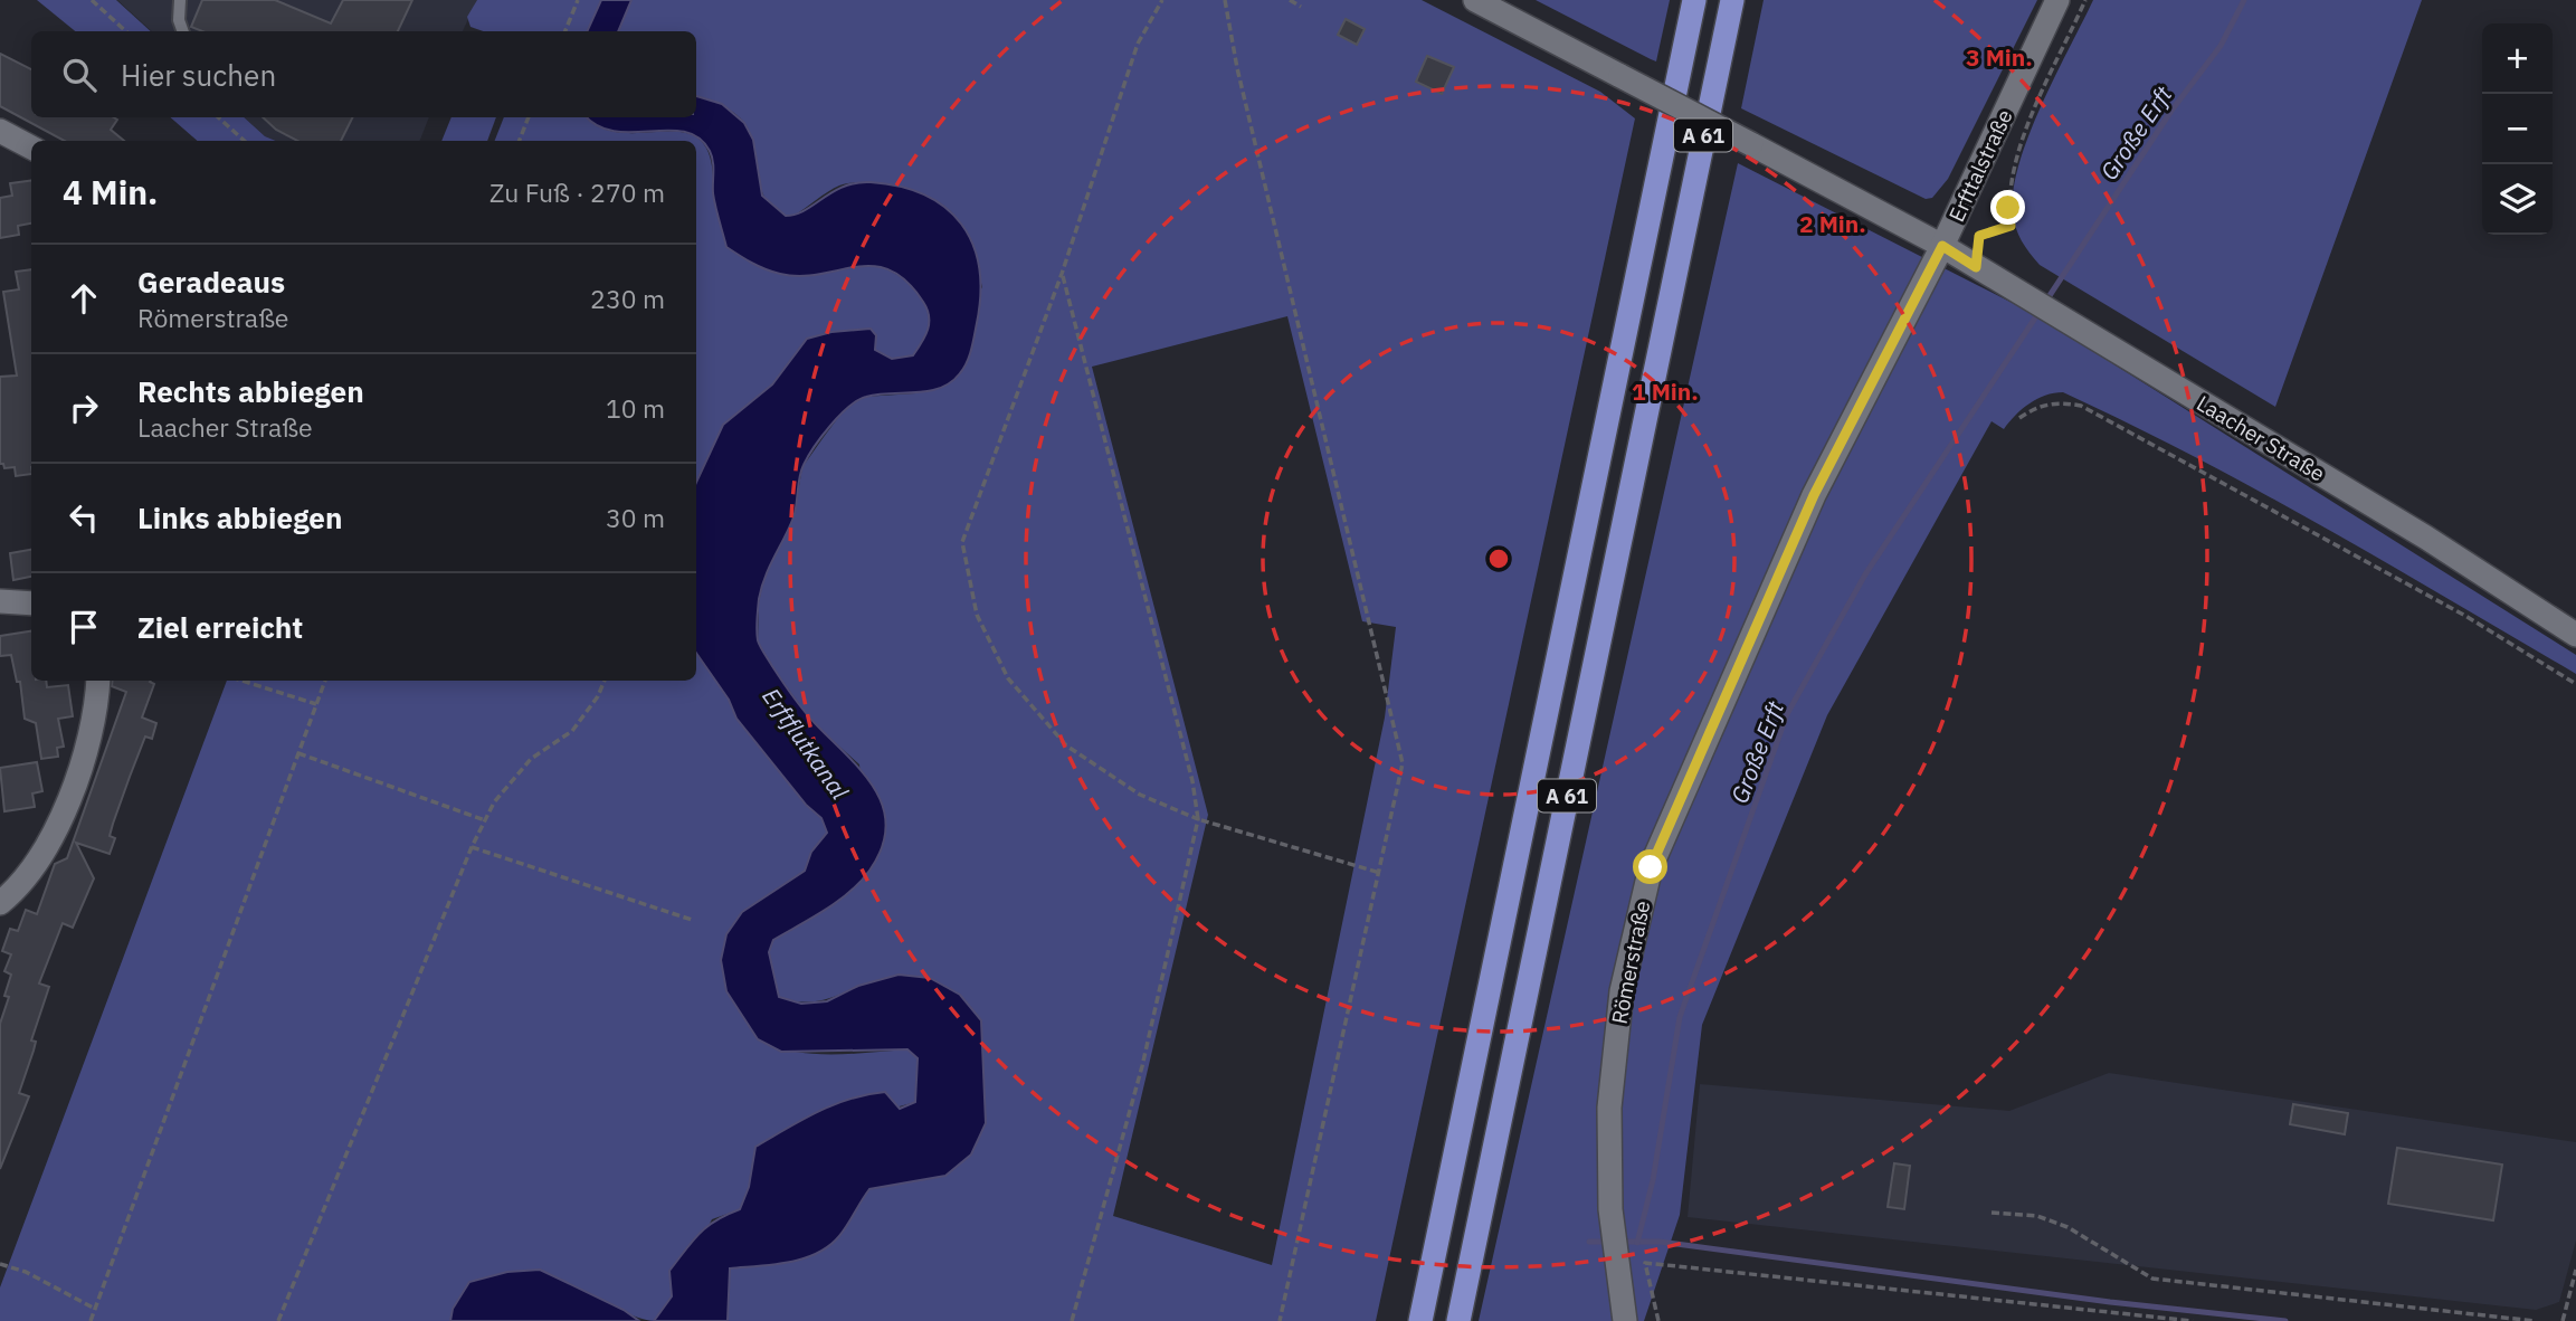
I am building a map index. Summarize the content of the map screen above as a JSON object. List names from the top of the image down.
{
  "streets": {
    "highway": ["A 61"],
    "main road": ["Erfttalstraße", "Laacher Straße", "Römerstraße"]
  },
  "crossings": [
    ["Erfttalstraße", "Laacher Straße"],
    ["Erfttalstraße", "Römerstraße"],
    ["Laacher Straße", "Römerstraße"]
  ],
  "water": ["Große Erft", "Erftflutkanal"],
  "page": {
    "map_buttons": ["+", "−"],
    "search": "Hier suchen",
    "heading": ["4 Min.", "Zu Fuß · 270 m"],
    "list": [
      ["Geradeaus", "Römerstraße", "230 m"],
      ["Rechts abbiegen", "Laacher Straße", "10 m"],
      ["Links abbiegen", "30 m"],
      "Ziel erreicht"
    ]
  },
  "rings": ["3 Min.", "2 Min.", "1 Min."]
}
